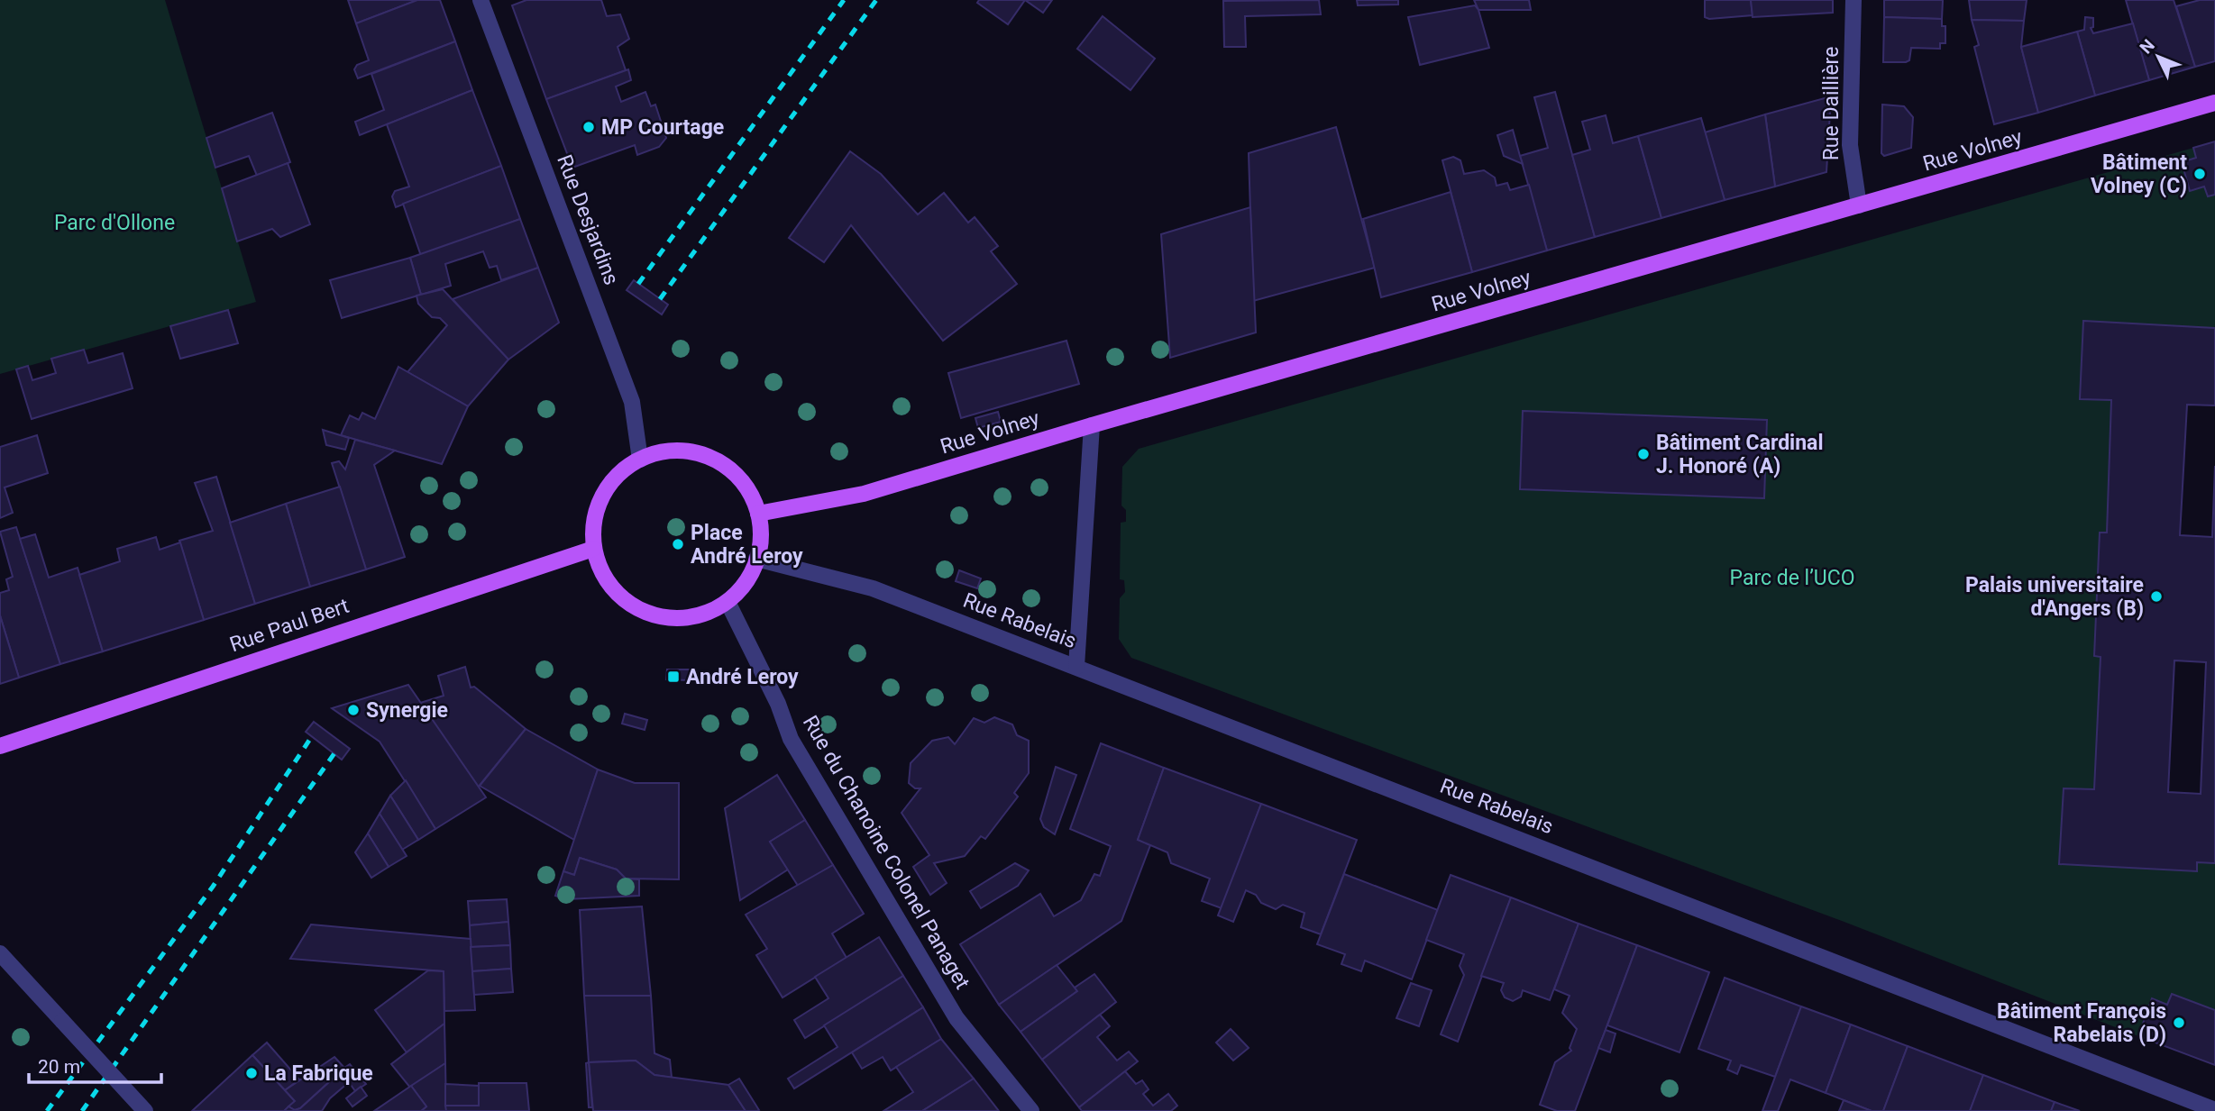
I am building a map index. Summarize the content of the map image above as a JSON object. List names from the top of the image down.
{
  "streets": {
    "main road": ["Rue Volney", "Rue Paul Bert"],
    "street": [
      "Rue Daillière",
      "Rue Desjardins",
      "Rue Rabelais",
      "Rue du Chanoine Colonel Panaget"
    ]
  },
  "crossings": [
    ["Rue Daillière", "Rue Volney"],
    ["Rue Volney", "Rue Desjardins"],
    ["Rue Volney", "Rue Rabelais"],
    ["Rue Volney", "Rue Paul Bert"],
    ["Rue Volney", "Rue du Chanoine Colonel Panaget"],
    ["Rue Desjardins", "Rue Rabelais"],
    ["Rue Desjardins", "Rue Paul Bert"],
    ["Rue Desjardins", "Rue du Chanoine Colonel Panaget"],
    ["Rue Rabelais", "Rue Paul Bert"],
    ["Rue Rabelais", "Rue du Chanoine Colonel Panaget"],
    ["Rue Paul Bert", "Rue du Chanoine Colonel Panaget"]
  ],
  "parks": ["Parc d'Ollone", "Parc de l’UCO"],
  "places": {
    "other": [
      "MP Courtage",
      "Bâtiment Volney (C)",
      "Bâtiment Cardinal J. Honoré (A)",
      "Place André Leroy",
      "Palais universitaire d'Angers (B)",
      "Synergie",
      "Bâtiment François Rabelais (D)",
      "La Fabrique"
    ],
    "transit": ["André Leroy"]
  },
  "scale_bar": "20 m",
  "north": "top left"
}
